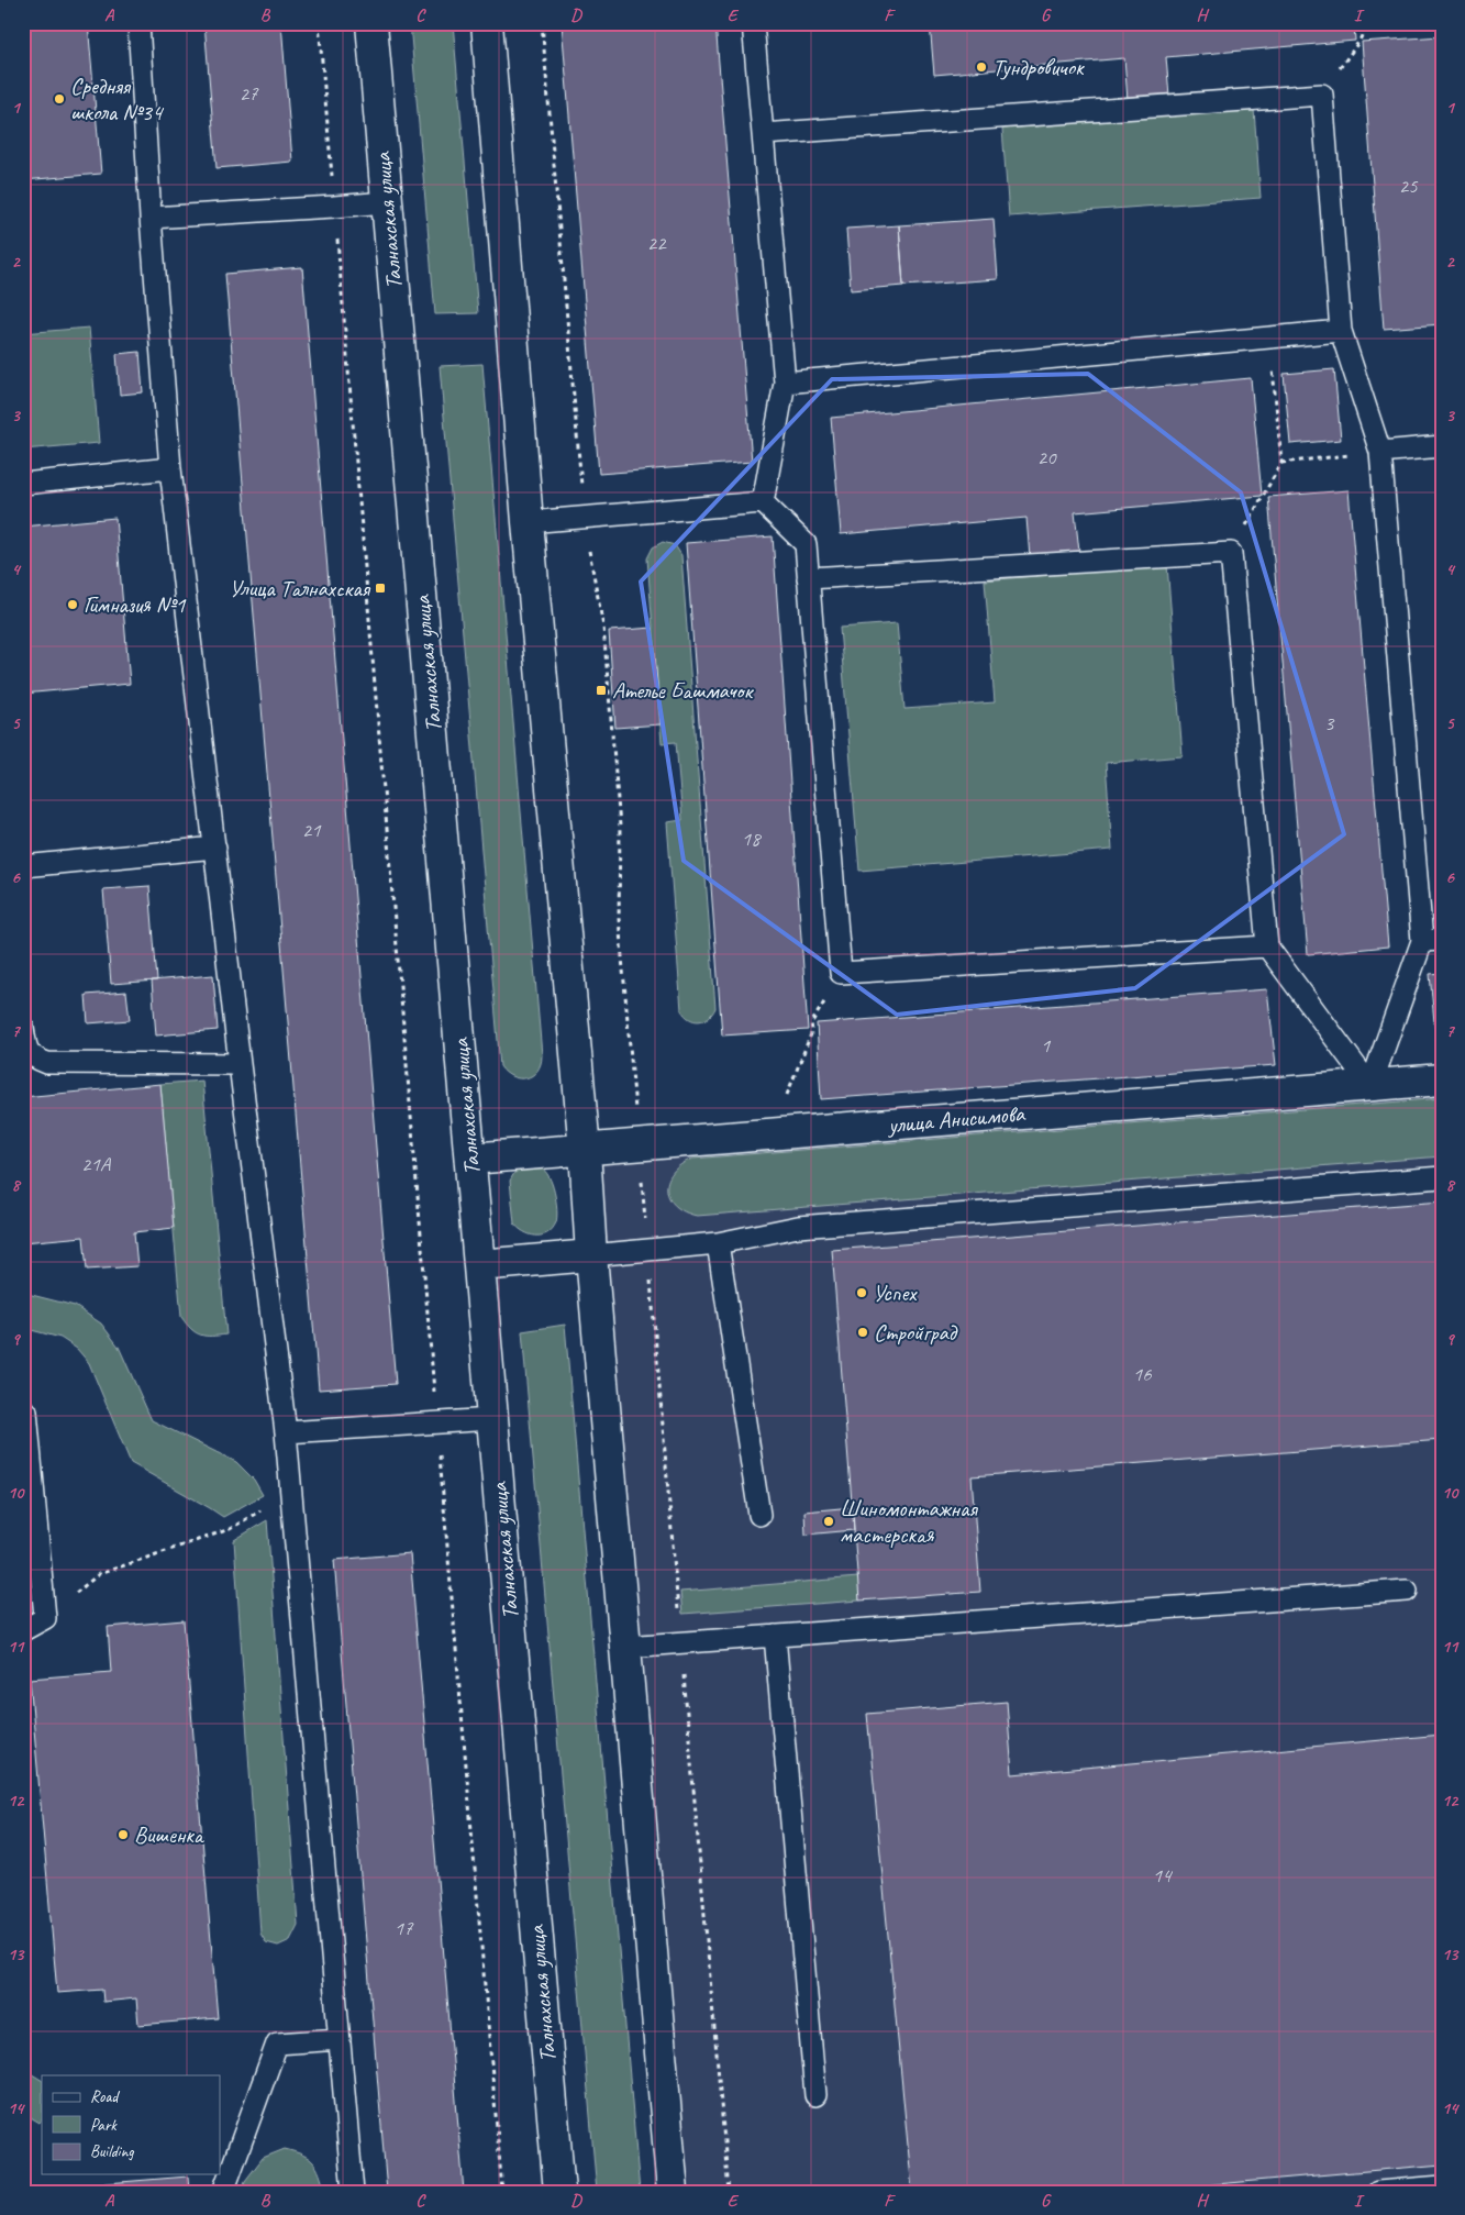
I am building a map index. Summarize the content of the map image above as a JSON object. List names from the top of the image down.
{
  "streets": {
    "street": ["Талнахская улица", "улица Анисимова"]
  },
  "crossings": [
    ["Талнахская улица", "улица Анисимова"]
  ],
  "places": {
    "other": [
      "Тундровичок",
      "Средняя школа №34",
      "Гимназия №1",
      "Успех",
      "Стройград",
      "Шиномонтажная мастерская",
      "Вишенка"
    ],
    "transit": ["Улица Талнахская", "Ателье Башмачок"]
  },
  "house_numbers": [
    "27",
    "25",
    "22",
    "20",
    "3",
    "21",
    "18",
    "1",
    "21А",
    "16",
    "14",
    "17"
  ],
  "legend": ["Road", "Park", "Building"],
  "grid": {
    "columns": [
      "A",
      "B",
      "C",
      "D",
      "E",
      "F",
      "G",
      "H",
      "I"
    ],
    "rows": [
      "1",
      "2",
      "3",
      "4",
      "5",
      "6",
      "7",
      "8",
      "9",
      "10",
      "11",
      "12",
      "13",
      "14"
    ]
  }
}
